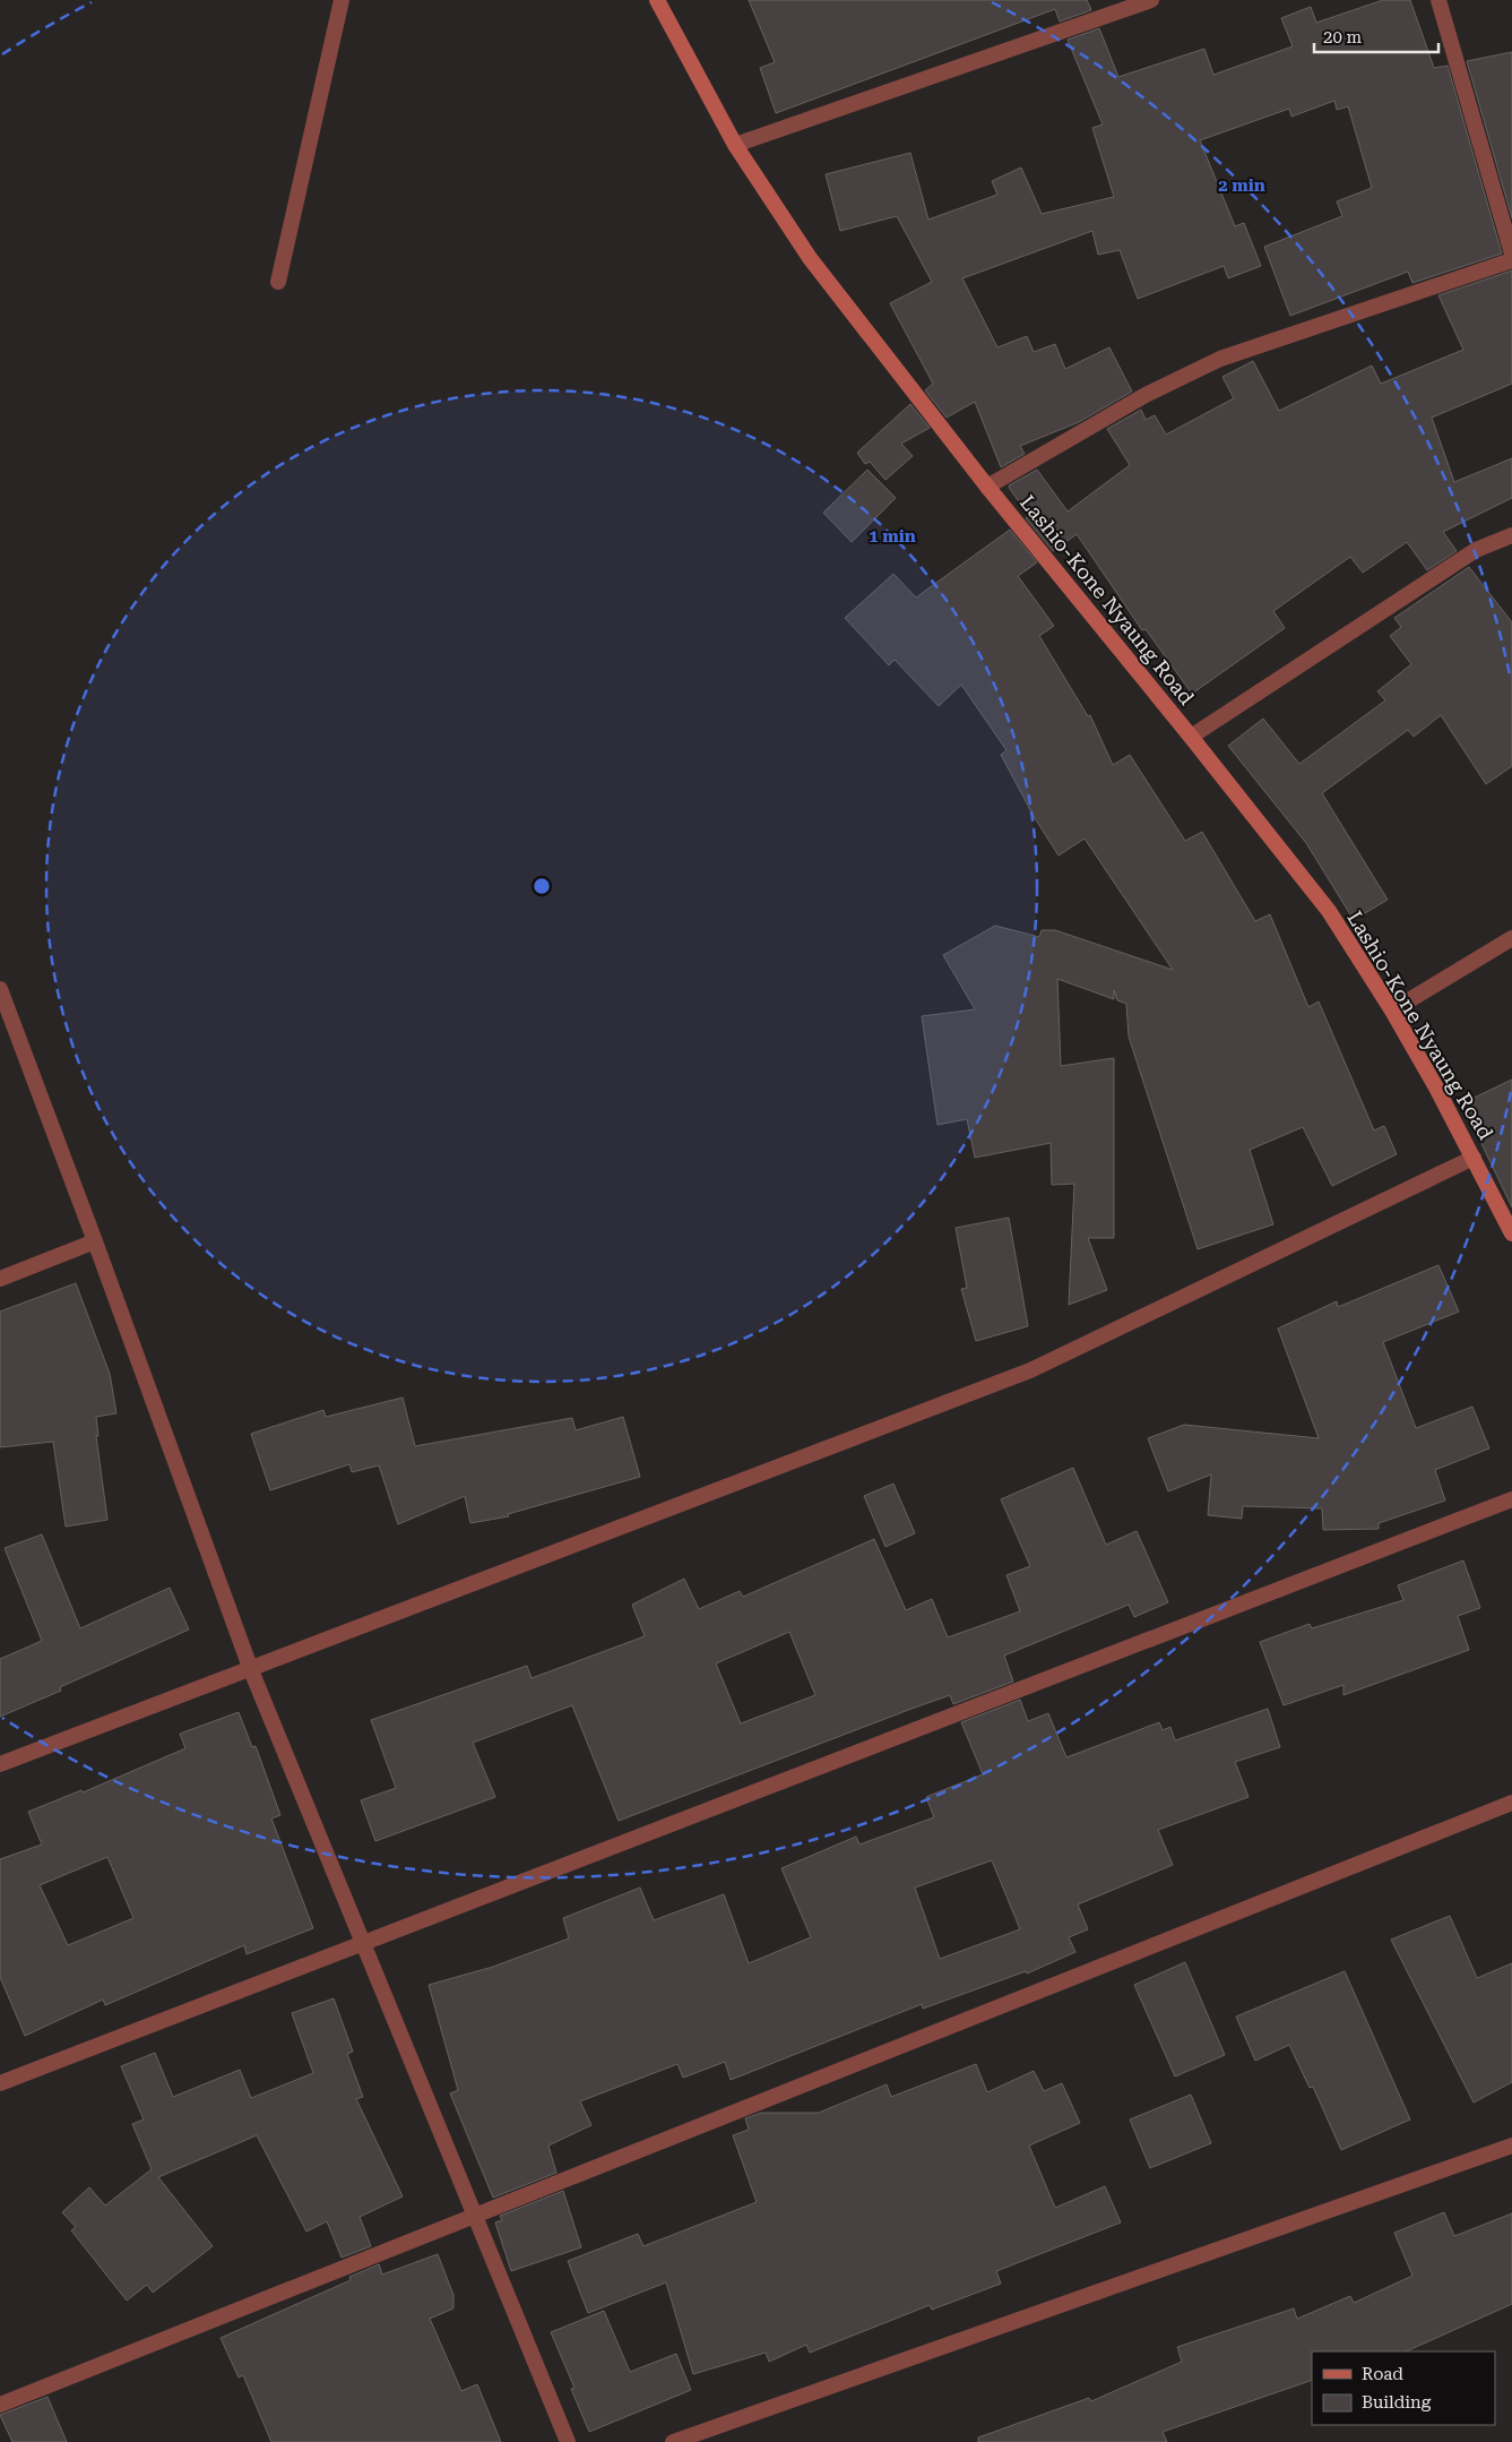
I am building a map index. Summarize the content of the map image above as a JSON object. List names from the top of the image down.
{
  "streets": {
    "main road": ["Lashio-Kone Nyaung Road"]
  },
  "legend": ["Road", "Building"],
  "scale_bar": "20 m",
  "rings": ["2 min", "1 min"]
}
